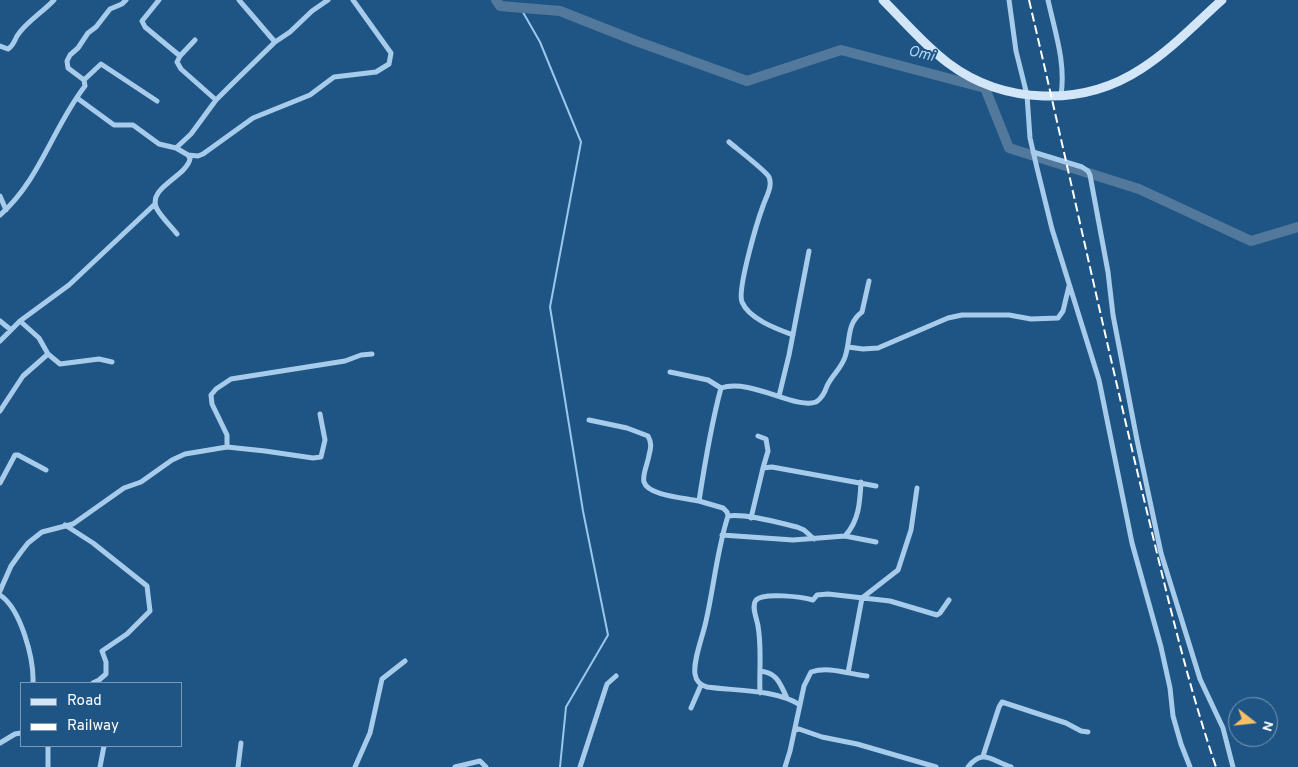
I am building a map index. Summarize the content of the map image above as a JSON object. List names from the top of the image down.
{
  "water": ["Omi"],
  "legend": ["Road", "Railway"],
  "north": "right"
}
